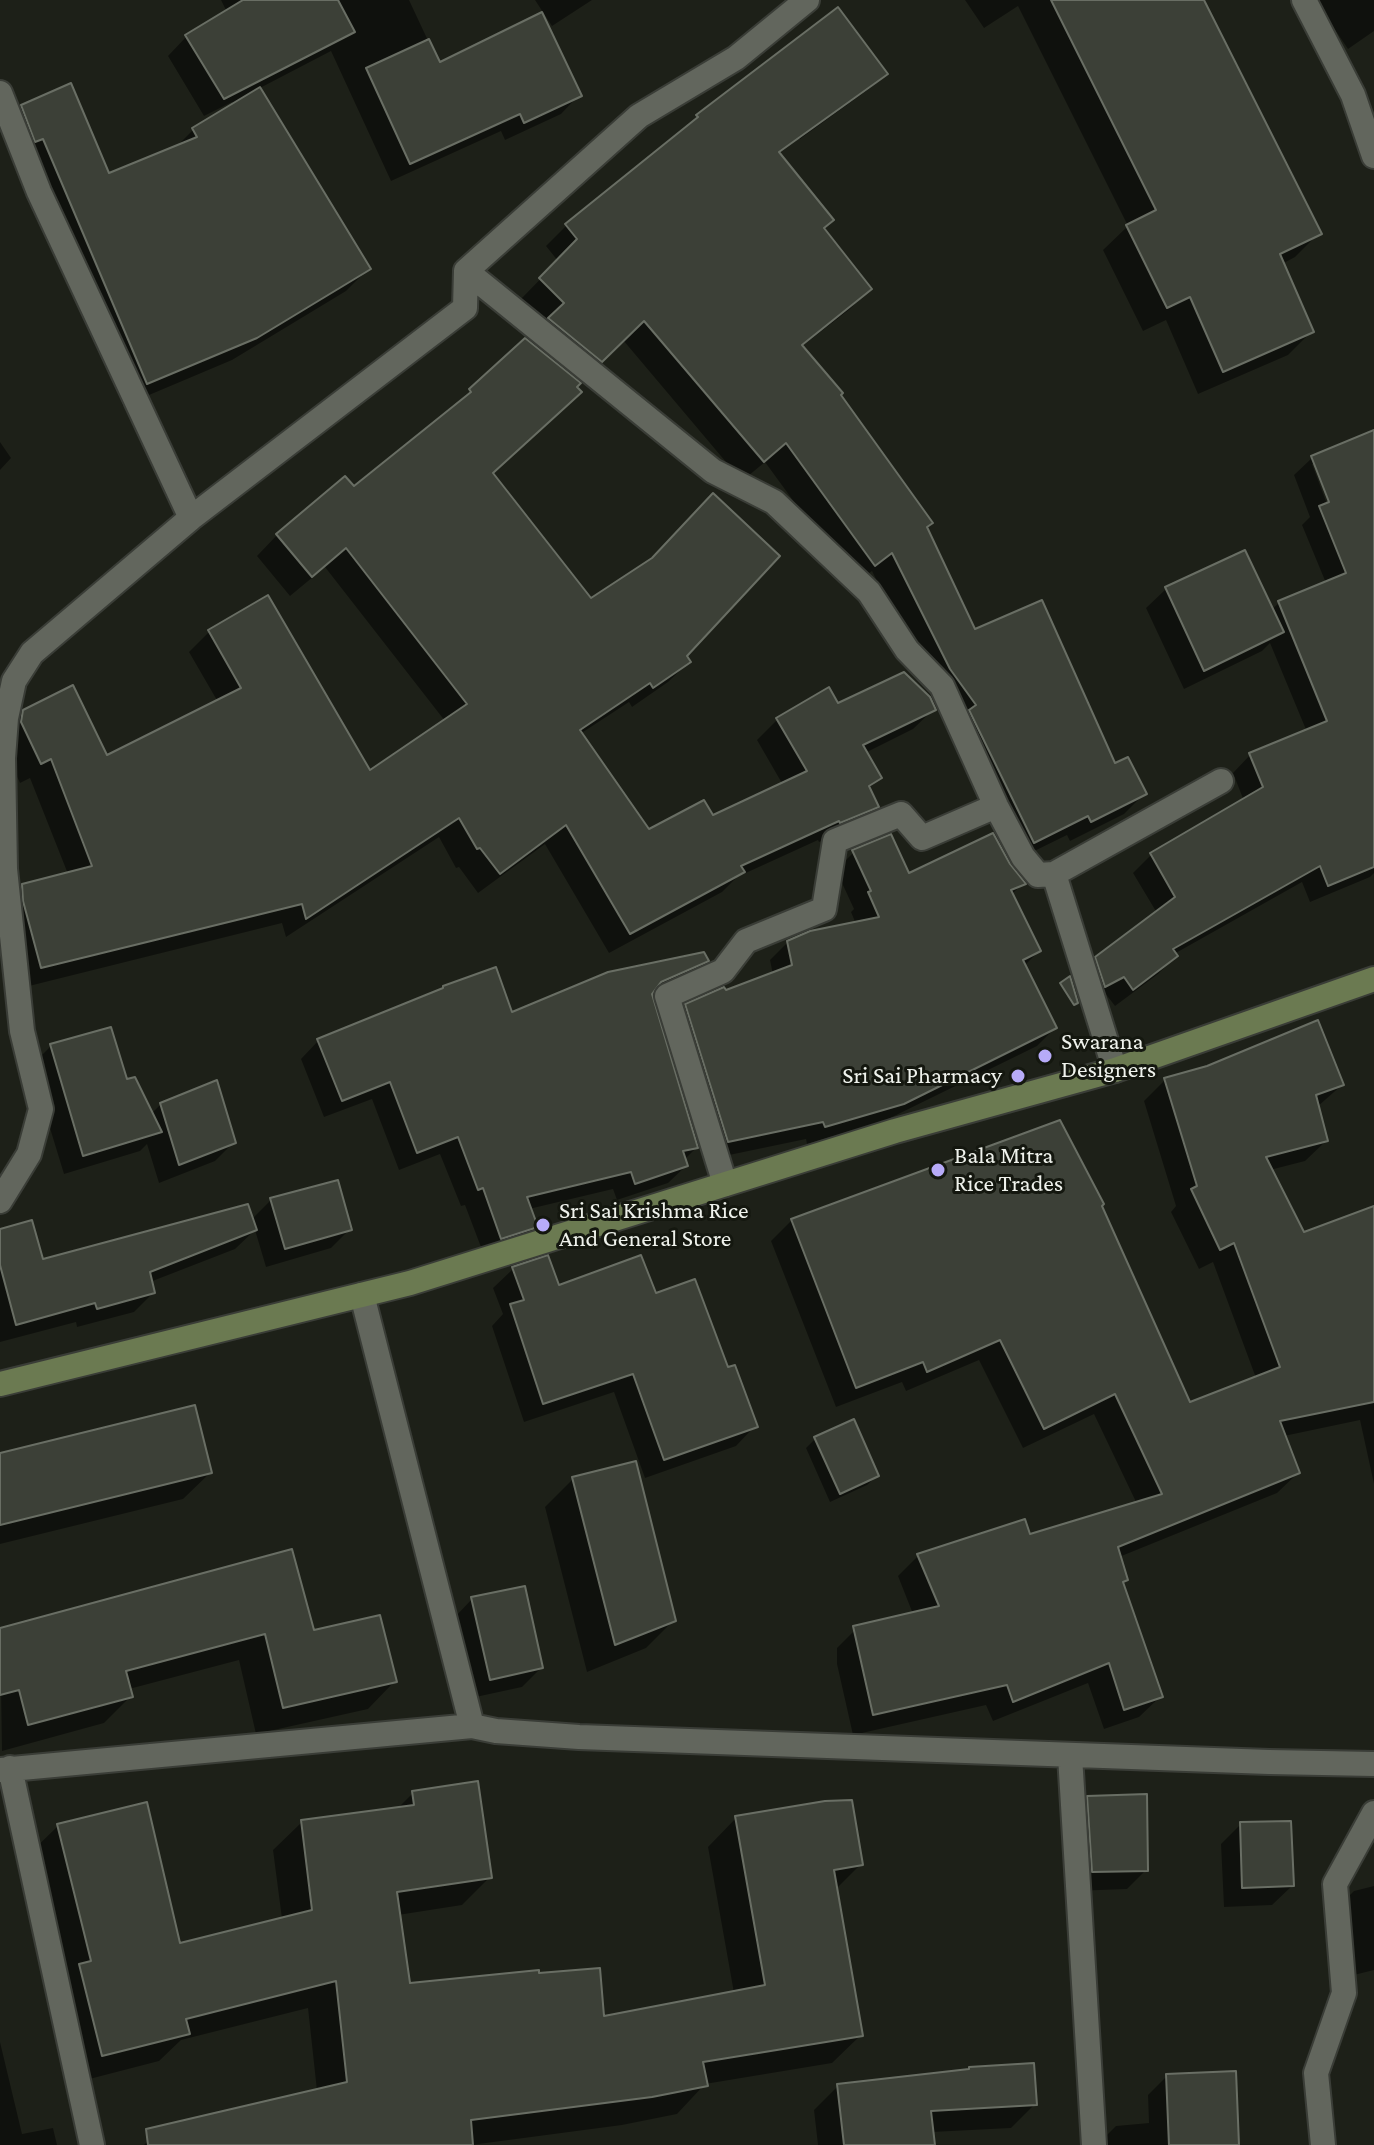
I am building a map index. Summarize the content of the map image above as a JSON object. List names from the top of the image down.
{
  "places": [
    "Swarana Designers",
    "Sri Sai Pharmacy",
    "Bala Mitra Rice Trades",
    "Sri Sai Krishma Rice And General Store"
  ]
}
